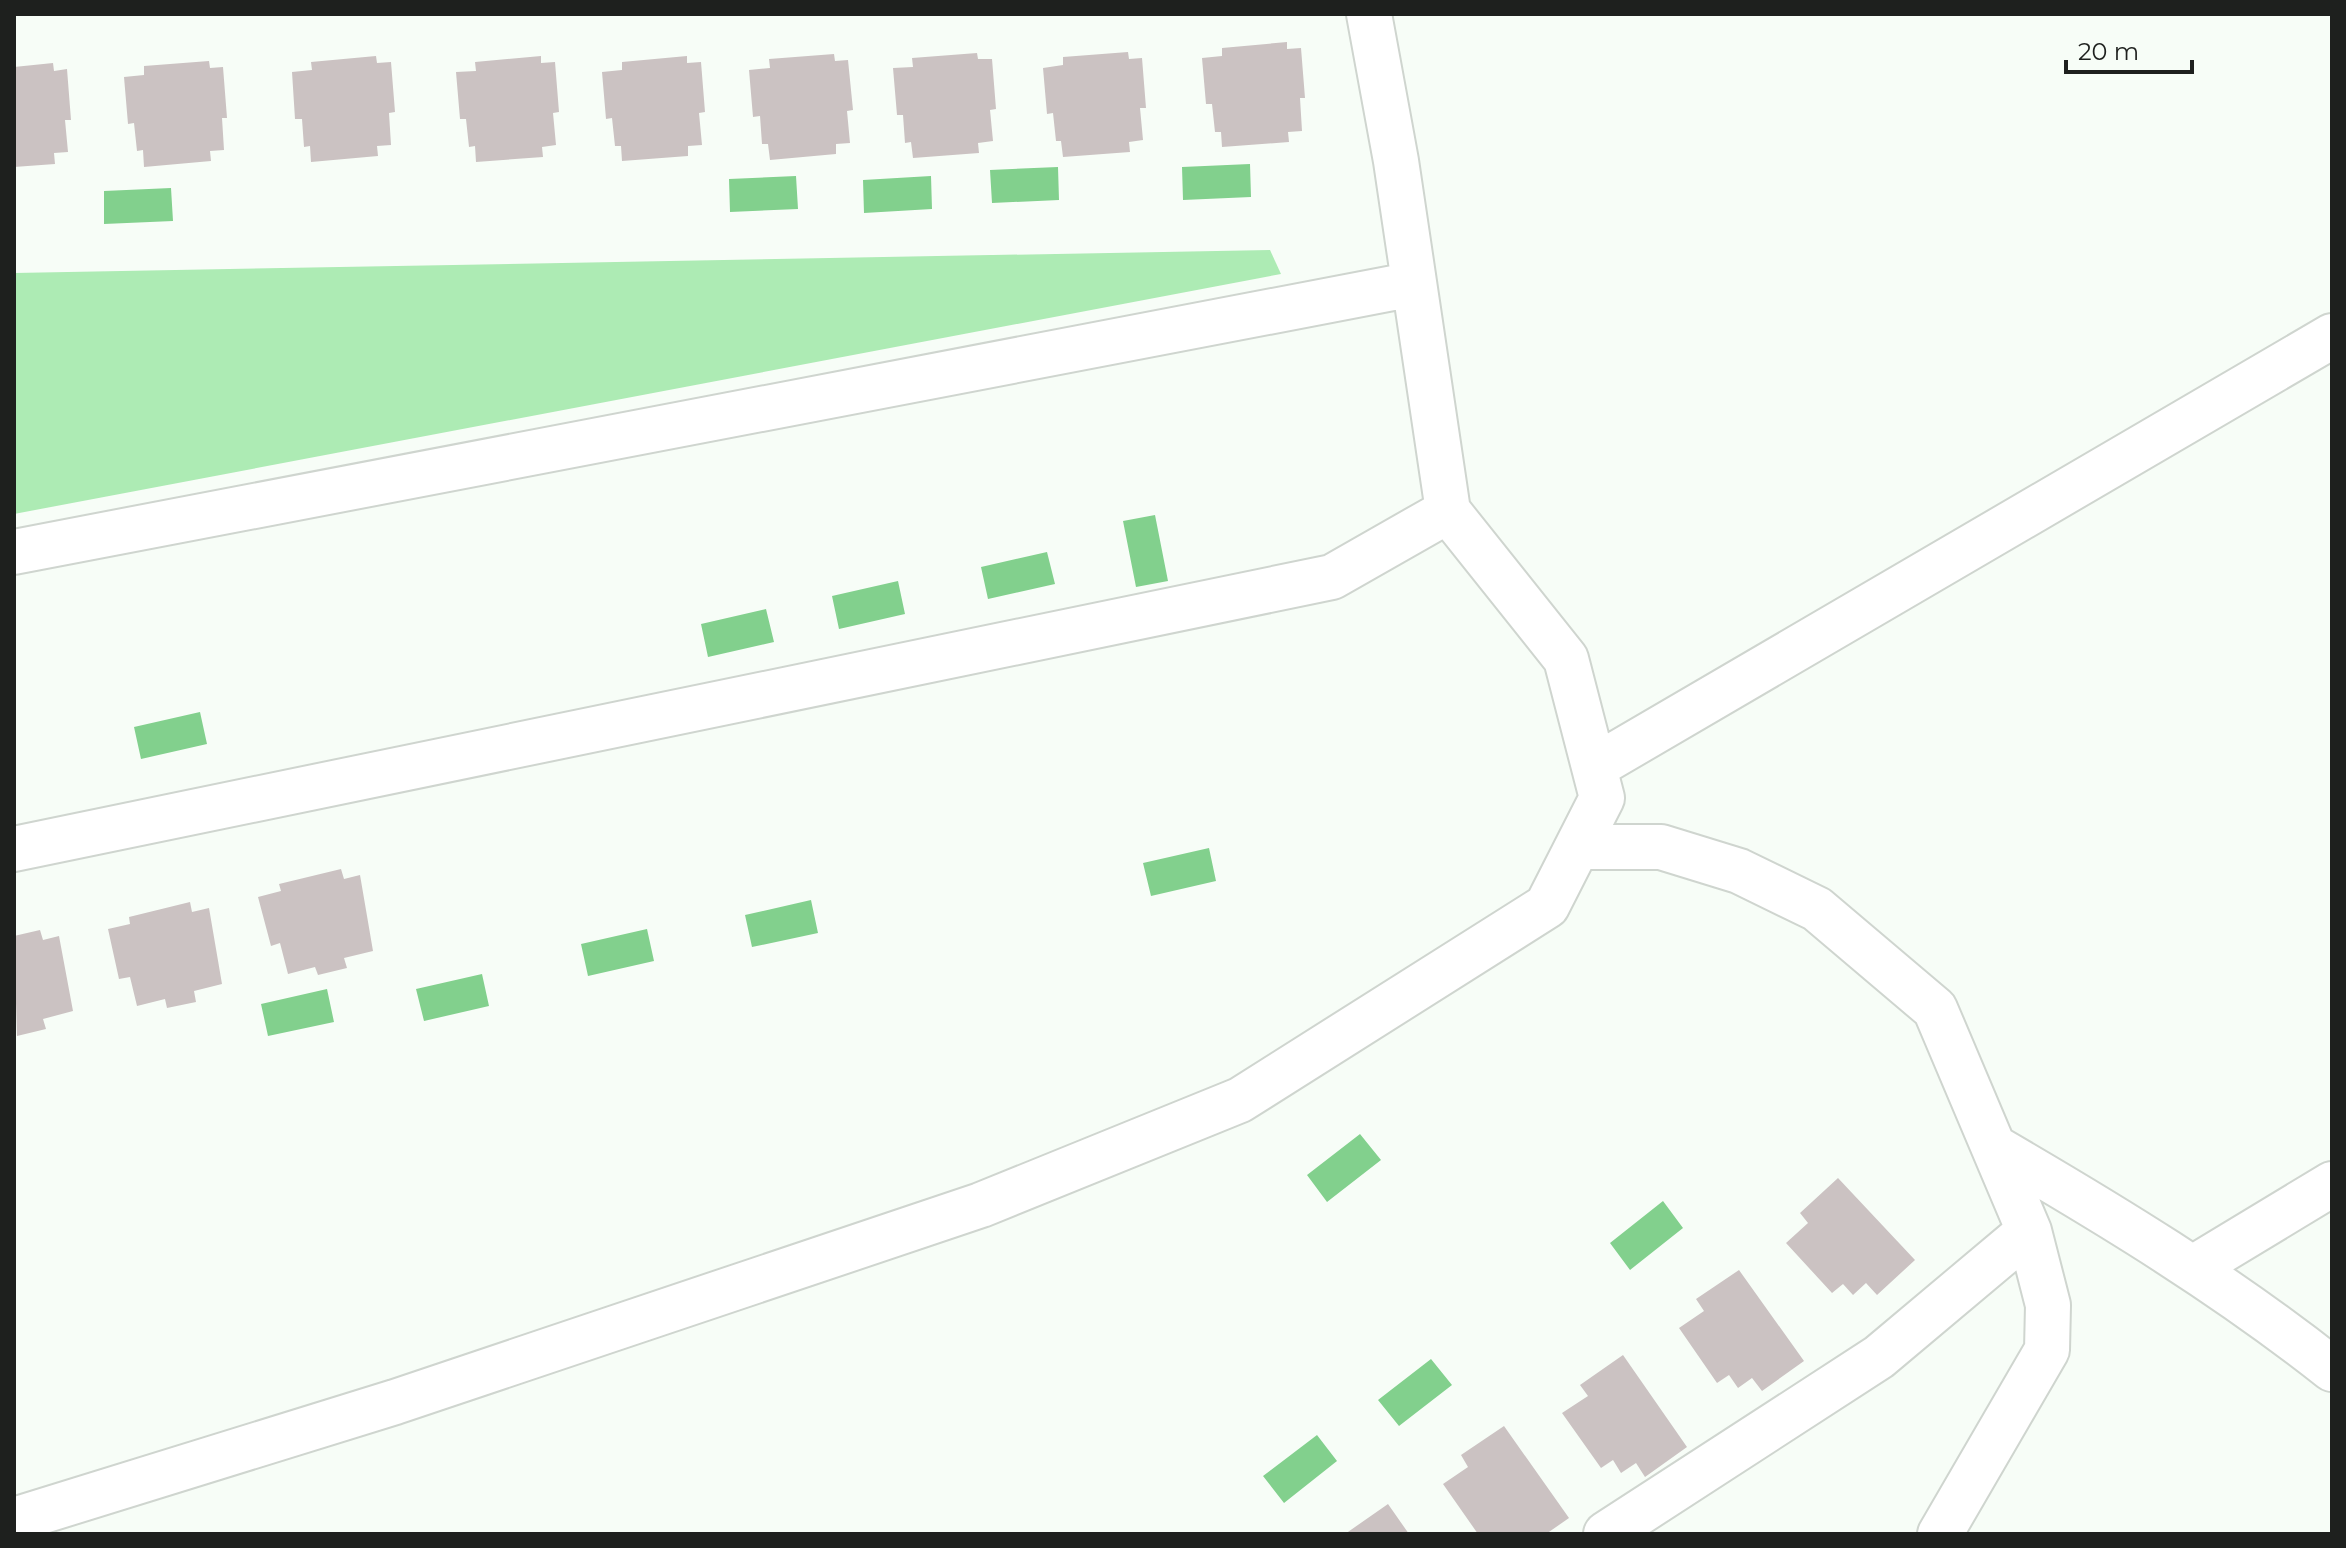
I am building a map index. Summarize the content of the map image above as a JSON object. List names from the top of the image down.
{
  "scale_bar": "20 m"
}
